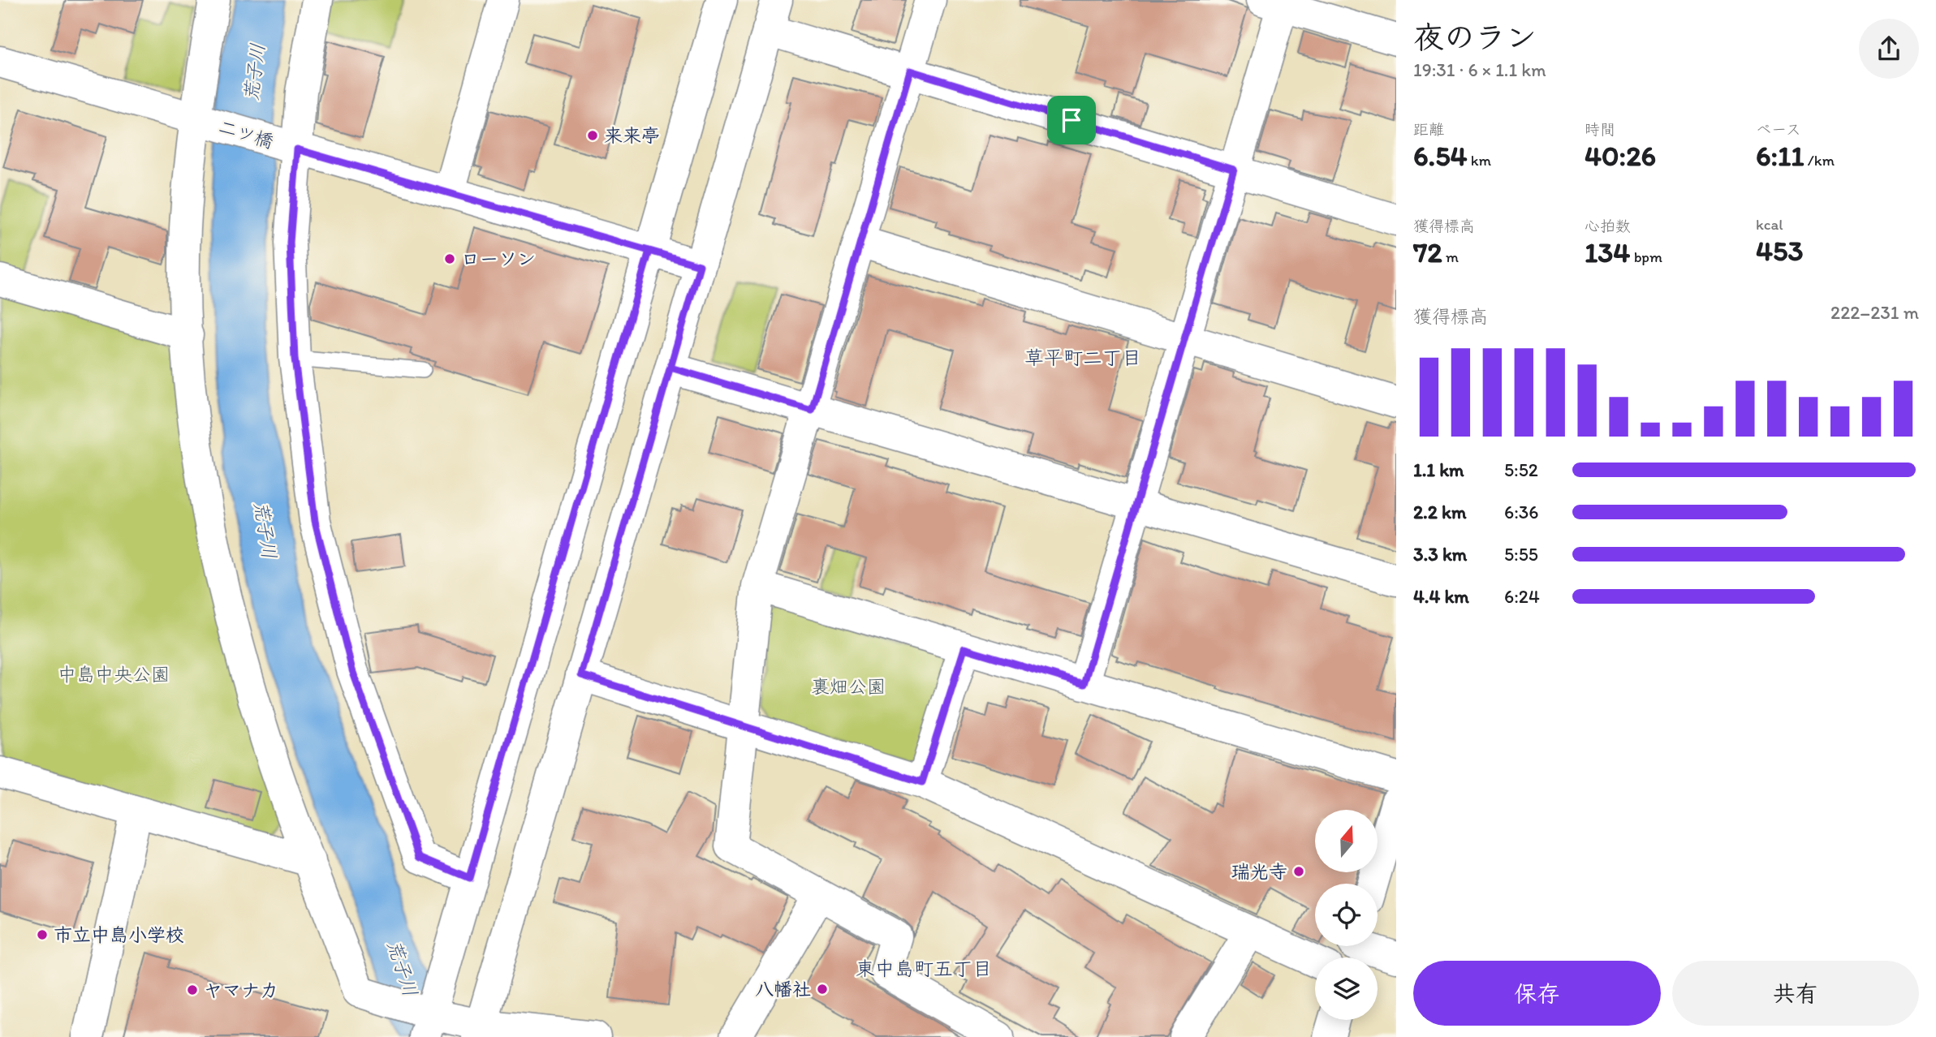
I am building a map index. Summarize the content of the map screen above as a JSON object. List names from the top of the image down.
{
  "streets": {
    "street": ["二ツ橋"]
  },
  "districts": ["草平町二丁目", "東中島町五丁目"],
  "water": ["荒子川"],
  "parks": ["中島中央公園", "裏畑公園"],
  "places": [
    "来来亭",
    "ローソン",
    "瑞光寺",
    "市立中島小学校",
    "八幡社",
    "ヤマナカ"
  ],
  "north": "top",
  "page": {
    "heading": ["夜のラン", "19:31 · 6 × 1.1 km"],
    "stats": [
      ["距離", "6.54 km"],
      ["時間", "40:26"],
      ["ペース", "6:11 /km"],
      ["獲得標高", "72 m"],
      ["心拍数", "134 bpm"],
      ["kcal", "453"]
    ],
    "chart": ["獲得標高", "222–231 m"],
    "list": [
      {
        "name": "1.1 km",
        "note": "5:52"
      },
      {
        "name": "2.2 km",
        "note": "6:36"
      },
      {
        "name": "3.3 km",
        "note": "5:55"
      },
      {
        "name": "4.4 km",
        "note": "6:24"
      }
    ],
    "buttons": ["保存", "共有"]
  }
}
